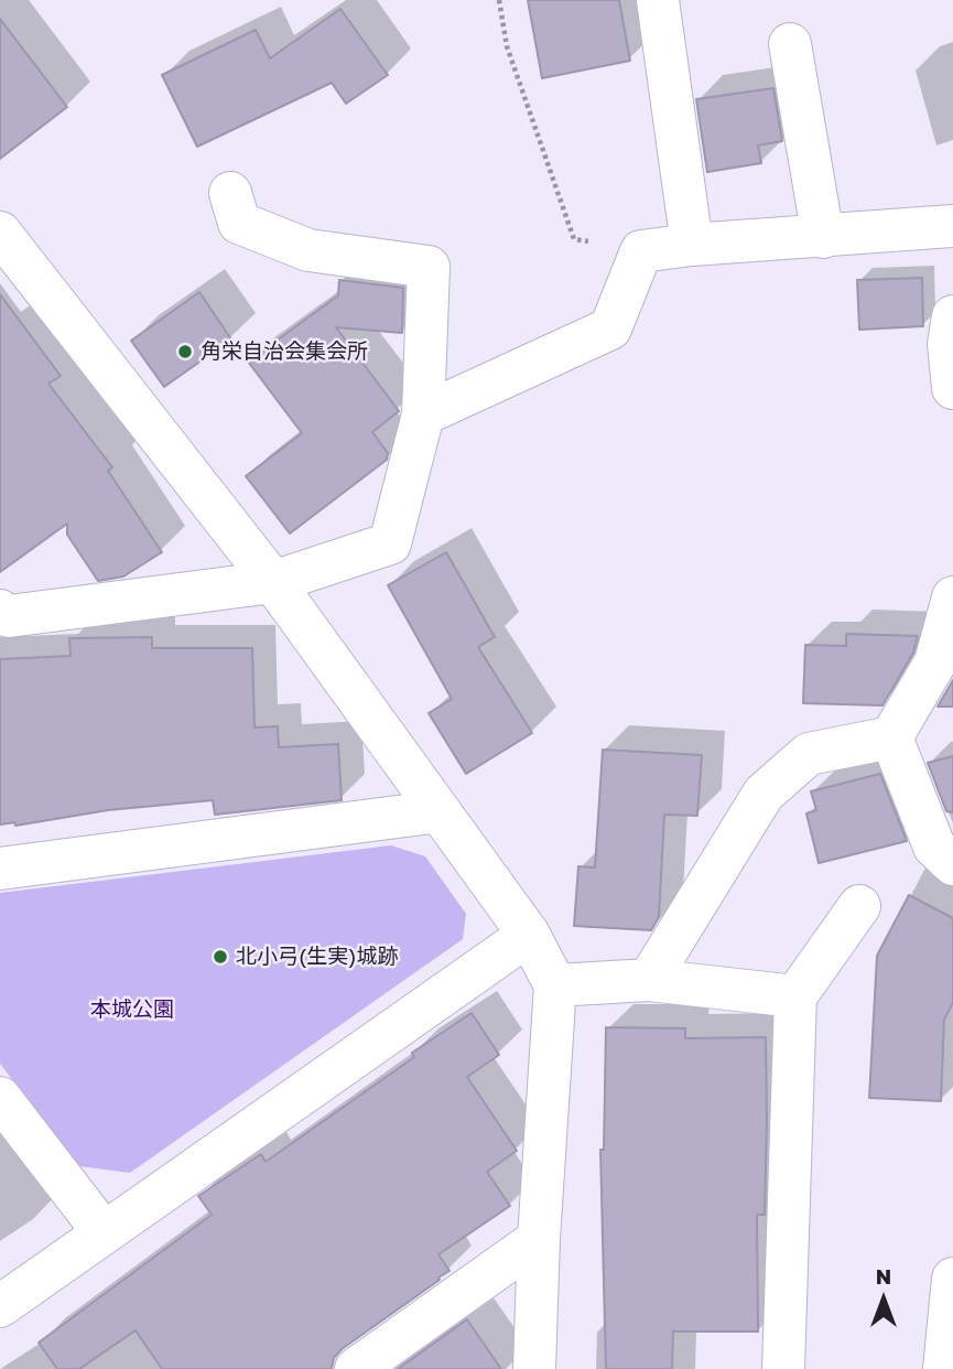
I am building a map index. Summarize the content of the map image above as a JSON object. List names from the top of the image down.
{
  "parks": ["本城公園"],
  "places": ["角栄自治会集会所", "北小弓(生実)城跡"],
  "north": "top"
}
